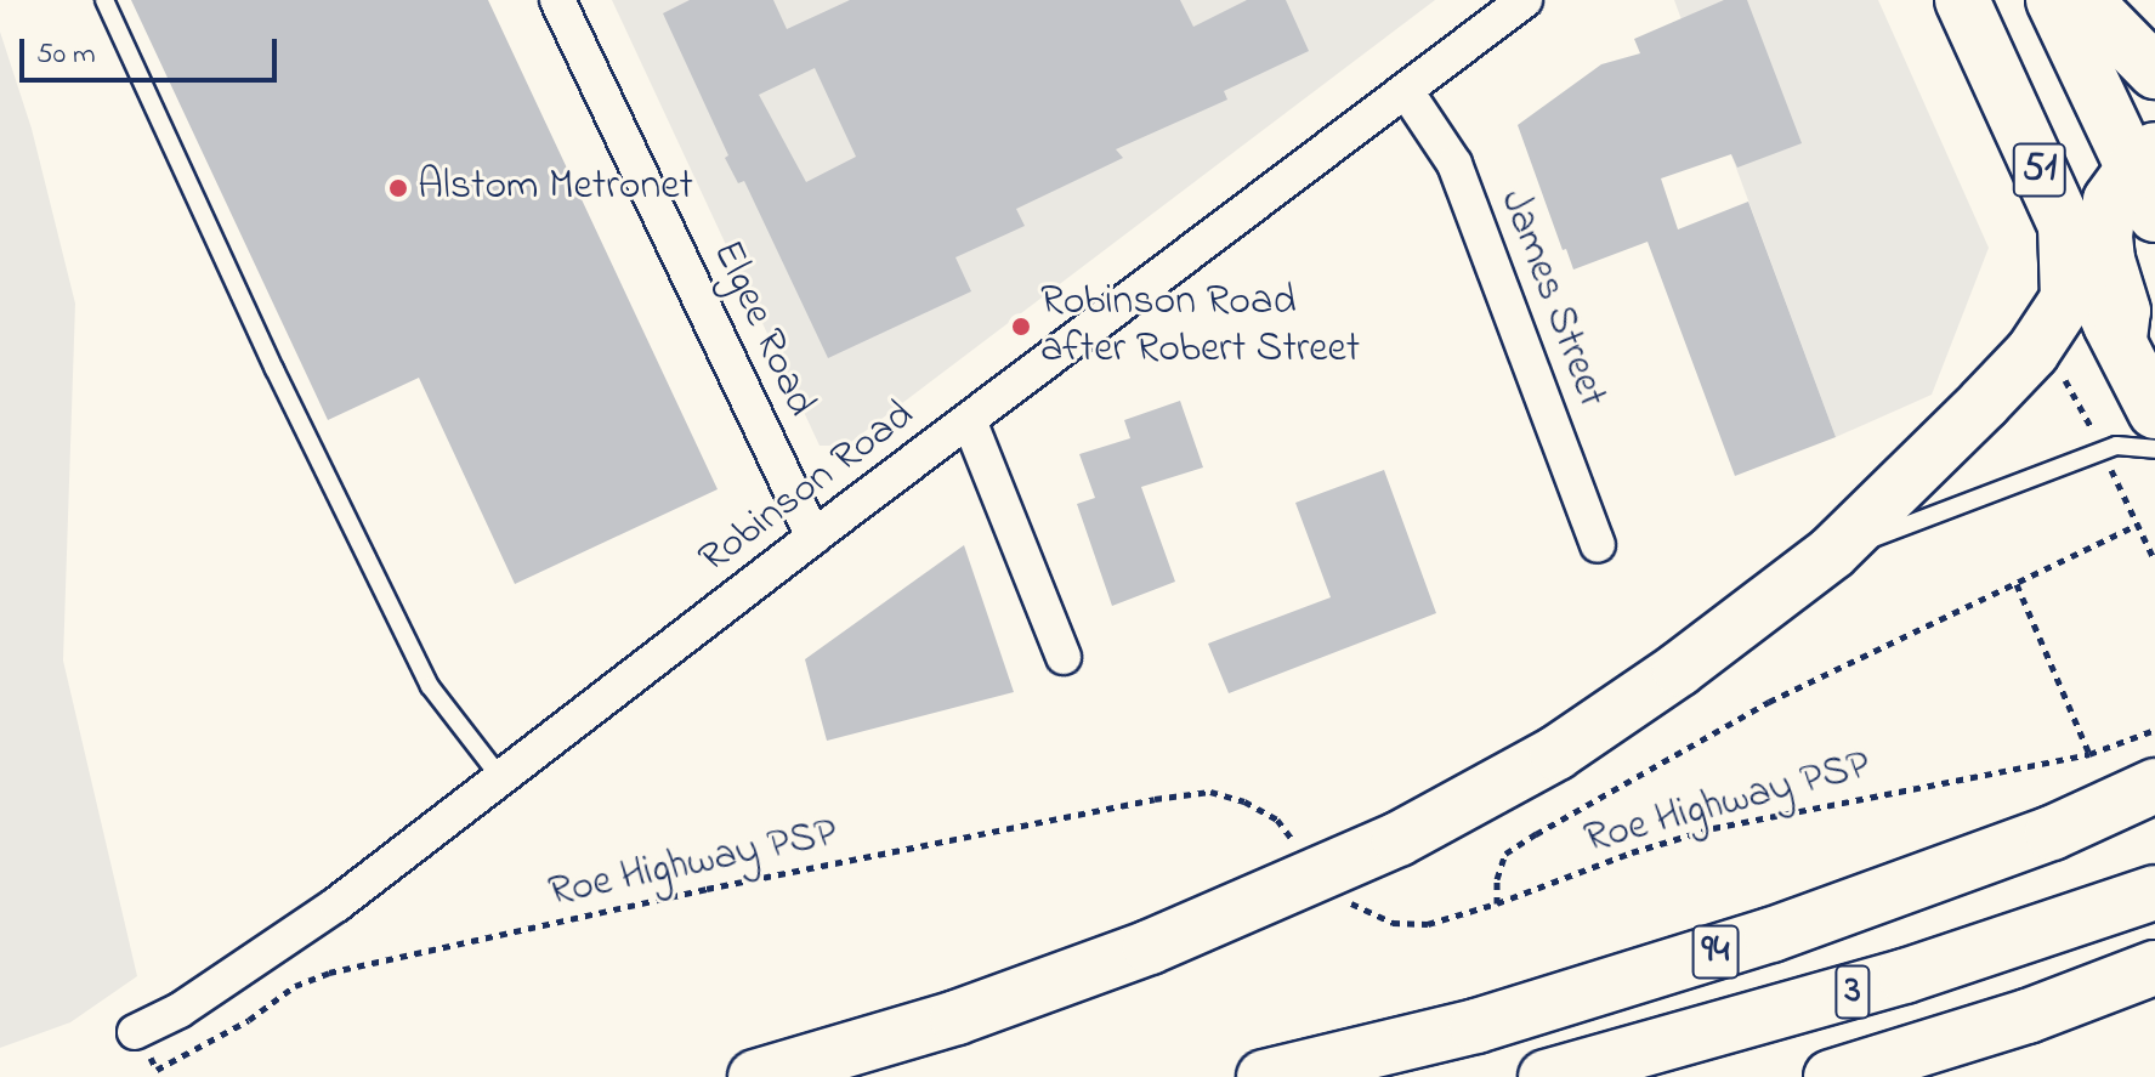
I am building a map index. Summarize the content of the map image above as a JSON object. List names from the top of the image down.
{
  "streets": {
    "highway": ["51", "94", "3"],
    "street": ["James Street", "Elgee Road", "Robinson Road"],
    "path": ["Roe Highway PSP"]
  },
  "crossings": [
    ["James Street", "Robinson Road"],
    ["Elgee Road", "Robinson Road"],
    ["Robinson Road", "Roe Highway PSP"]
  ],
  "places": ["Alstom Metronet", "Robinson Road after Robert Street"],
  "scale_bar": "50 m"
}
